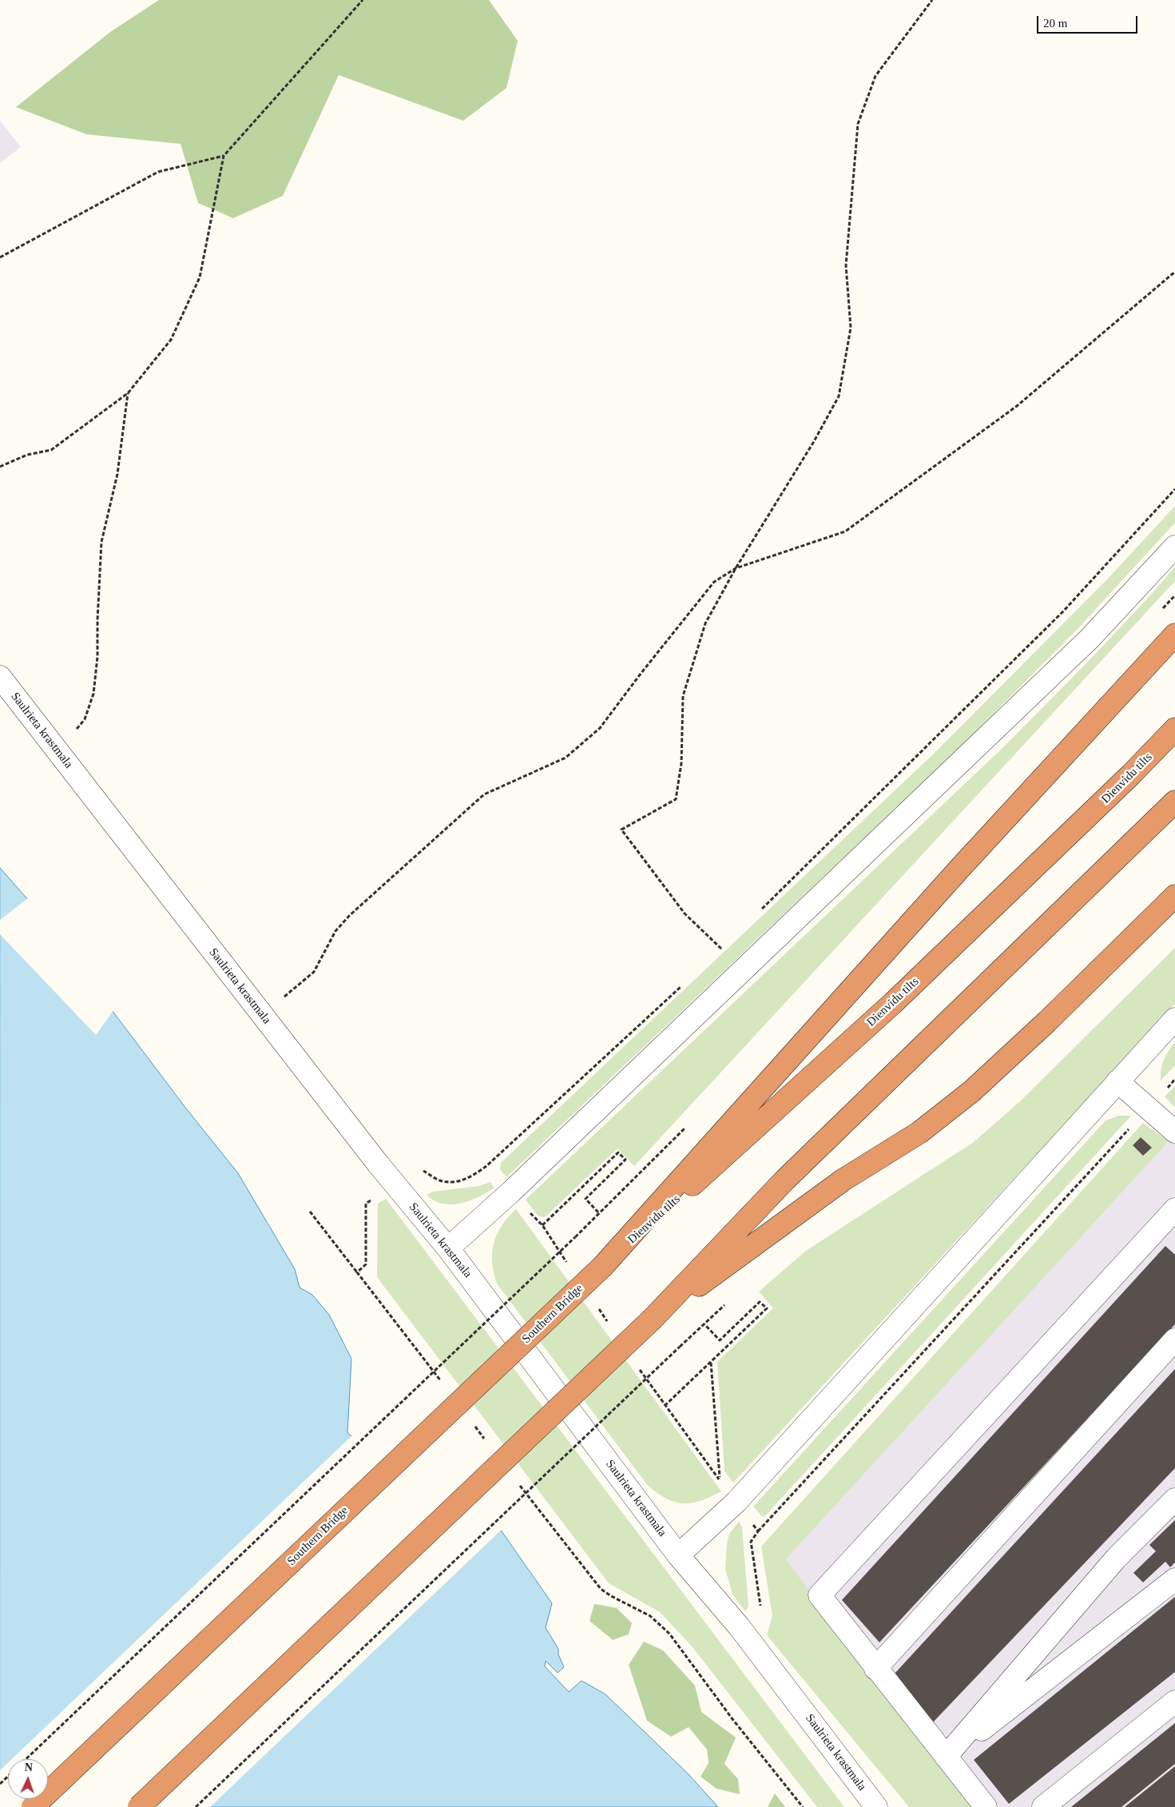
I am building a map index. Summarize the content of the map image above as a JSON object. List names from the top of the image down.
{
  "streets": {
    "highway": ["Dienvidu tilts", "Southern Bridge"],
    "street": ["Saulrieta krastmala"]
  },
  "crossings": [
    ["Dienvidu tilts", "Southern Bridge"]
  ],
  "scale_bar": "20 m",
  "north": "top"
}
